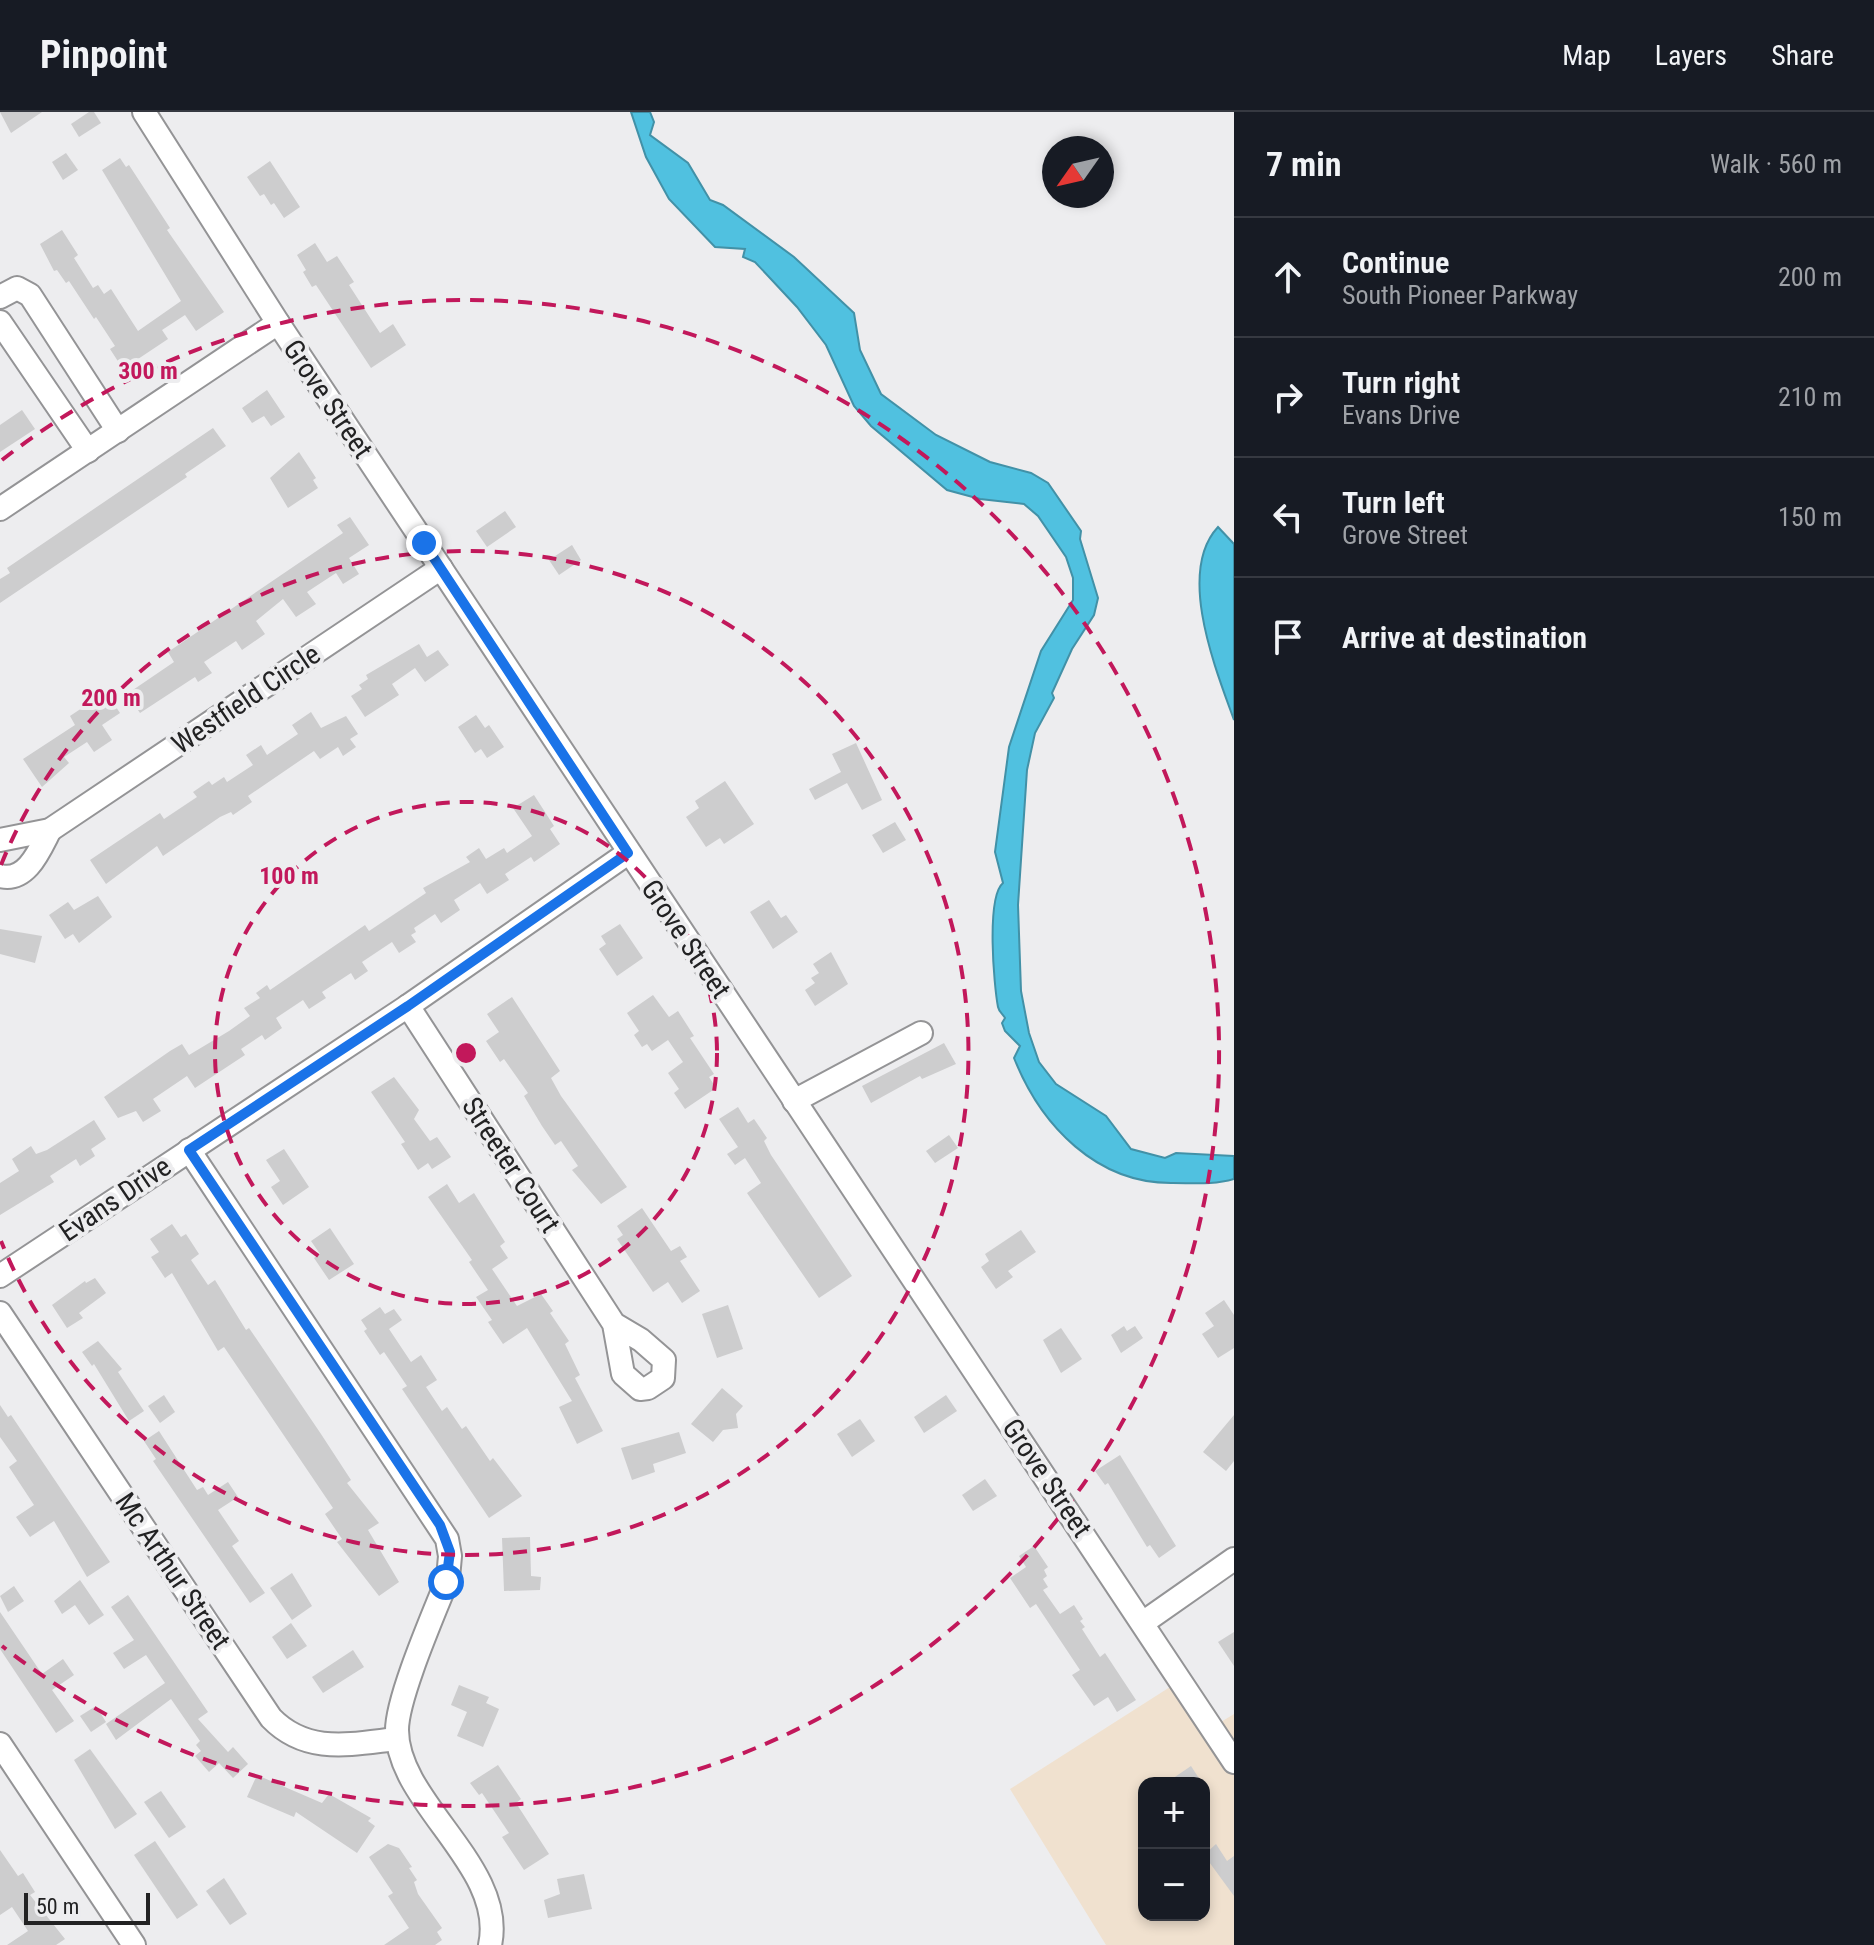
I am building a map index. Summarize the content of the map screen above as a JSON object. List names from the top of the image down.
{
  "streets": {
    "street": [
      "Grove Street",
      "Westfield Circle",
      "Streeter Court",
      "Evans Drive",
      "Mc Arthur Street"
    ]
  },
  "crossings": [
    ["Grove Street", "Westfield Circle"],
    ["Grove Street", "Evans Drive"],
    ["Streeter Court", "Evans Drive"]
  ],
  "scale_bar": "50 m",
  "north": "bottom left",
  "page": {
    "header": "Pinpoint",
    "nav": ["Map", "Layers", "Share"],
    "heading": ["7 min", "Walk · 560 m"],
    "list": [
      ["Continue", "South Pioneer Parkway", "200 m"],
      ["Turn right", "Evans Drive", "210 m"],
      ["Turn left", "Grove Street", "150 m"],
      "Arrive at destination"
    ],
    "map_buttons": ["+", "−"],
    "scale": "50 m"
  },
  "rings": ["300 m", "200 m", "100 m"]
}
